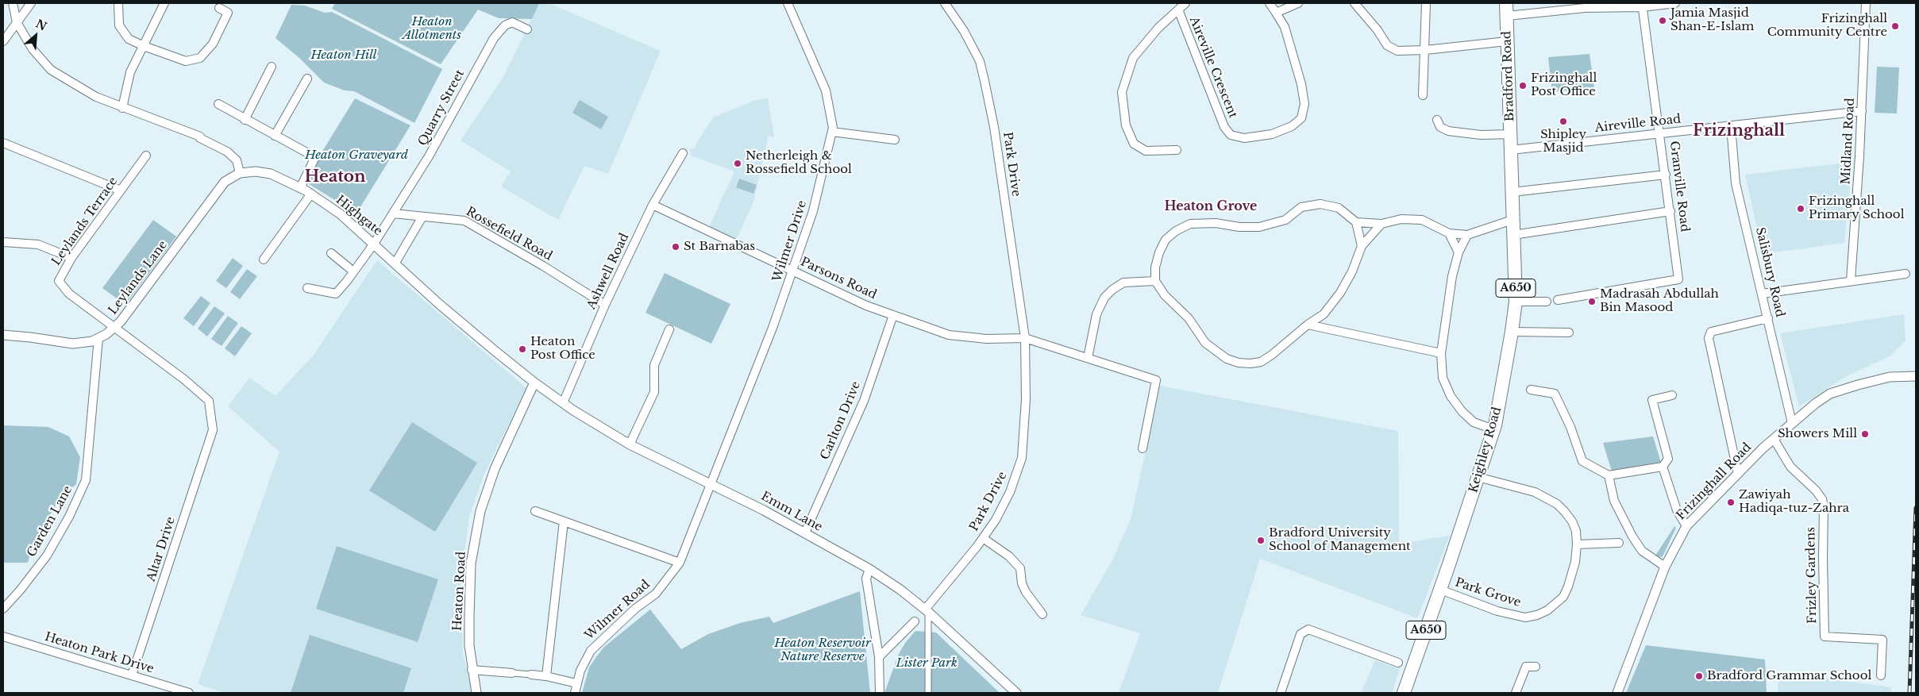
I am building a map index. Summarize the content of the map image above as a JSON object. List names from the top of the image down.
{
  "streets": {
    "highway": ["Bradford Road", "A650", "Keighley Road"],
    "street": [
      "Aireville Crescent",
      "Quarry Street",
      "Aireville Road",
      "Midland Road",
      "Park Drive",
      "Granville Road",
      "Highgate",
      "Leylands Terrace",
      "Rossefield Road",
      "Wilmer Drive",
      "Ashwell Road",
      "Salisbury Road",
      "Leylands Lane",
      "Parsons Road",
      "Carlton Drive",
      "Frizinghall Road",
      "Emm Lane",
      "Garden Lane",
      "Altar Drive",
      "Frizley Gardens",
      "Heaton Road",
      "Park Grove",
      "Wilmer Road",
      "Heaton Park Drive"
    ]
  },
  "crossings": [
    ["Bradford Road", "Aireville Road"],
    ["Bradford Road", "Keighley Road"],
    ["Quarry Street", "Highgate"],
    ["Quarry Street", "Rossefield Road"],
    ["Aireville Road", "Midland Road"],
    ["Aireville Road", "Granville Road"],
    ["Aireville Road", "Salisbury Road"],
    ["Aireville Road", "Keighley Road"],
    ["Park Drive", "Parsons Road"],
    ["Park Drive", "Emm Lane"],
    ["Highgate", "Leylands Lane"],
    ["Highgate", "Emm Lane"],
    ["Highgate", "Heaton Road"],
    ["Leylands Terrace", "Leylands Lane"],
    ["Leylands Terrace", "Altar Drive"],
    ["Rossefield Road", "Ashwell Road"],
    ["Wilmer Drive", "Parsons Road"],
    ["Wilmer Drive", "Emm Lane"],
    ["Wilmer Drive", "Wilmer Road"],
    ["Ashwell Road", "Parsons Road"],
    ["Ashwell Road", "Emm Lane"],
    ["Salisbury Road", "Frizinghall Road"],
    ["Leylands Lane", "Garden Lane"],
    ["Leylands Lane", "Altar Drive"],
    ["Parsons Road", "Carlton Drive"],
    ["Carlton Drive", "Emm Lane"],
    ["Keighley Road", "Park Grove"],
    ["Frizinghall Road", "Frizley Gardens"],
    ["Emm Lane", "Heaton Road"],
    ["Emm Lane", "Wilmer Road"],
    ["Altar Drive", "Heaton Park Drive"]
  ],
  "districts": ["Frizinghall", "Heaton", "Heaton Grove"],
  "parks": [
    "Heaton Allotments",
    "Heaton Hill",
    "Heaton Graveyard",
    "Heaton Reservoir Nature Reserve",
    "Lister Park"
  ],
  "places": [
    "Jamia Masjid Shan-E-Islam",
    "Frizinghall Community Centre",
    "Frizinghall Post Office",
    "Shipley Masjid",
    "Netherleigh & Rossefield School",
    "Frizinghall Primary School",
    "St Barnabas",
    "Madrasah Abdullah Bin Masood",
    "Heaton Post Office",
    "Showers Mill",
    "Zawiyah Hadiqa-tuz-Zahra",
    "Bradford University School of Management",
    "Bradford Grammar School"
  ],
  "north": "top right"
}
